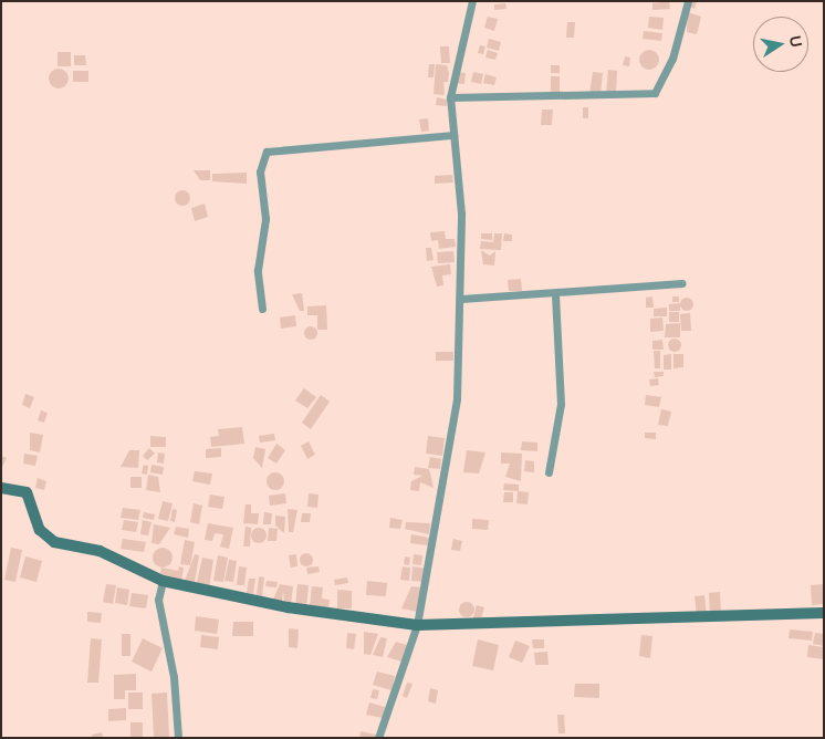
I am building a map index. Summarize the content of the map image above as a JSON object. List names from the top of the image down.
{
  "north": "right"
}
